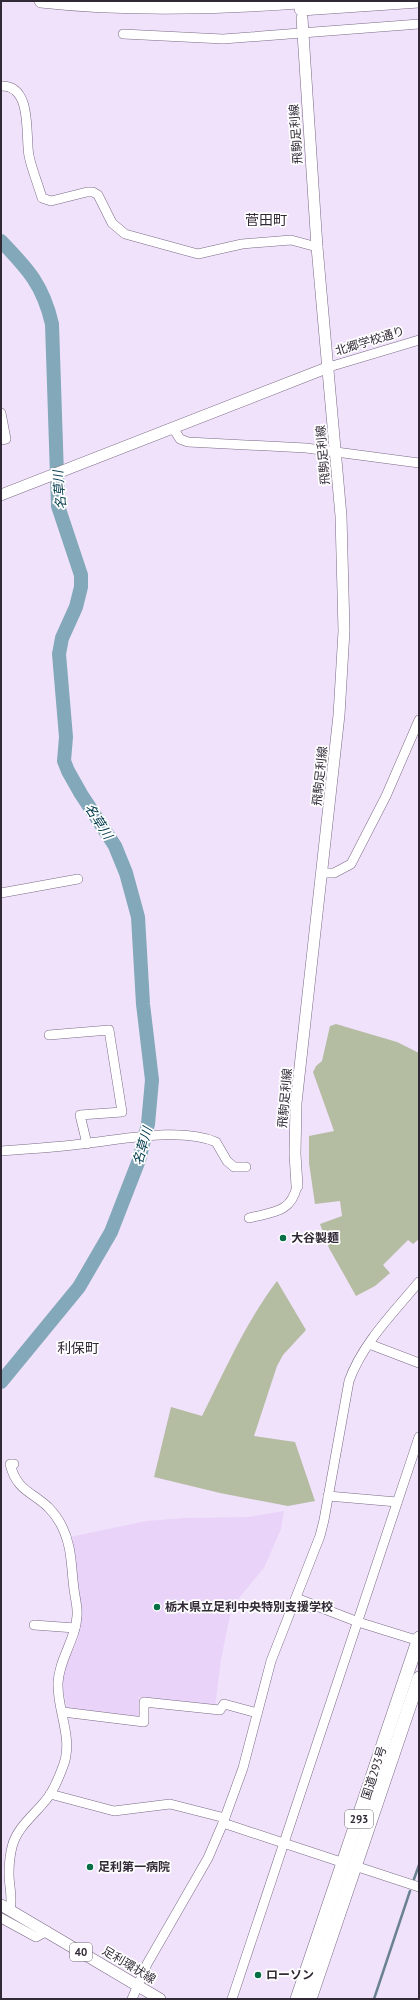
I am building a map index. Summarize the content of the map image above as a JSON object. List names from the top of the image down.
{
  "streets": {
    "highway": ["国道293号", "293"],
    "main road": ["飛駒足利線", "40", "足利環状線"],
    "street": ["北郷学校通り"]
  },
  "crossings": [
    ["飛駒足利線", "北郷学校通り"]
  ],
  "districts": ["菅田町", "利保町"],
  "water": ["名草川"],
  "places": [
    "大谷製麺",
    "栃木県立足利中央特別支援学校",
    "足利第一病院",
    "ローソン"
  ]
}
